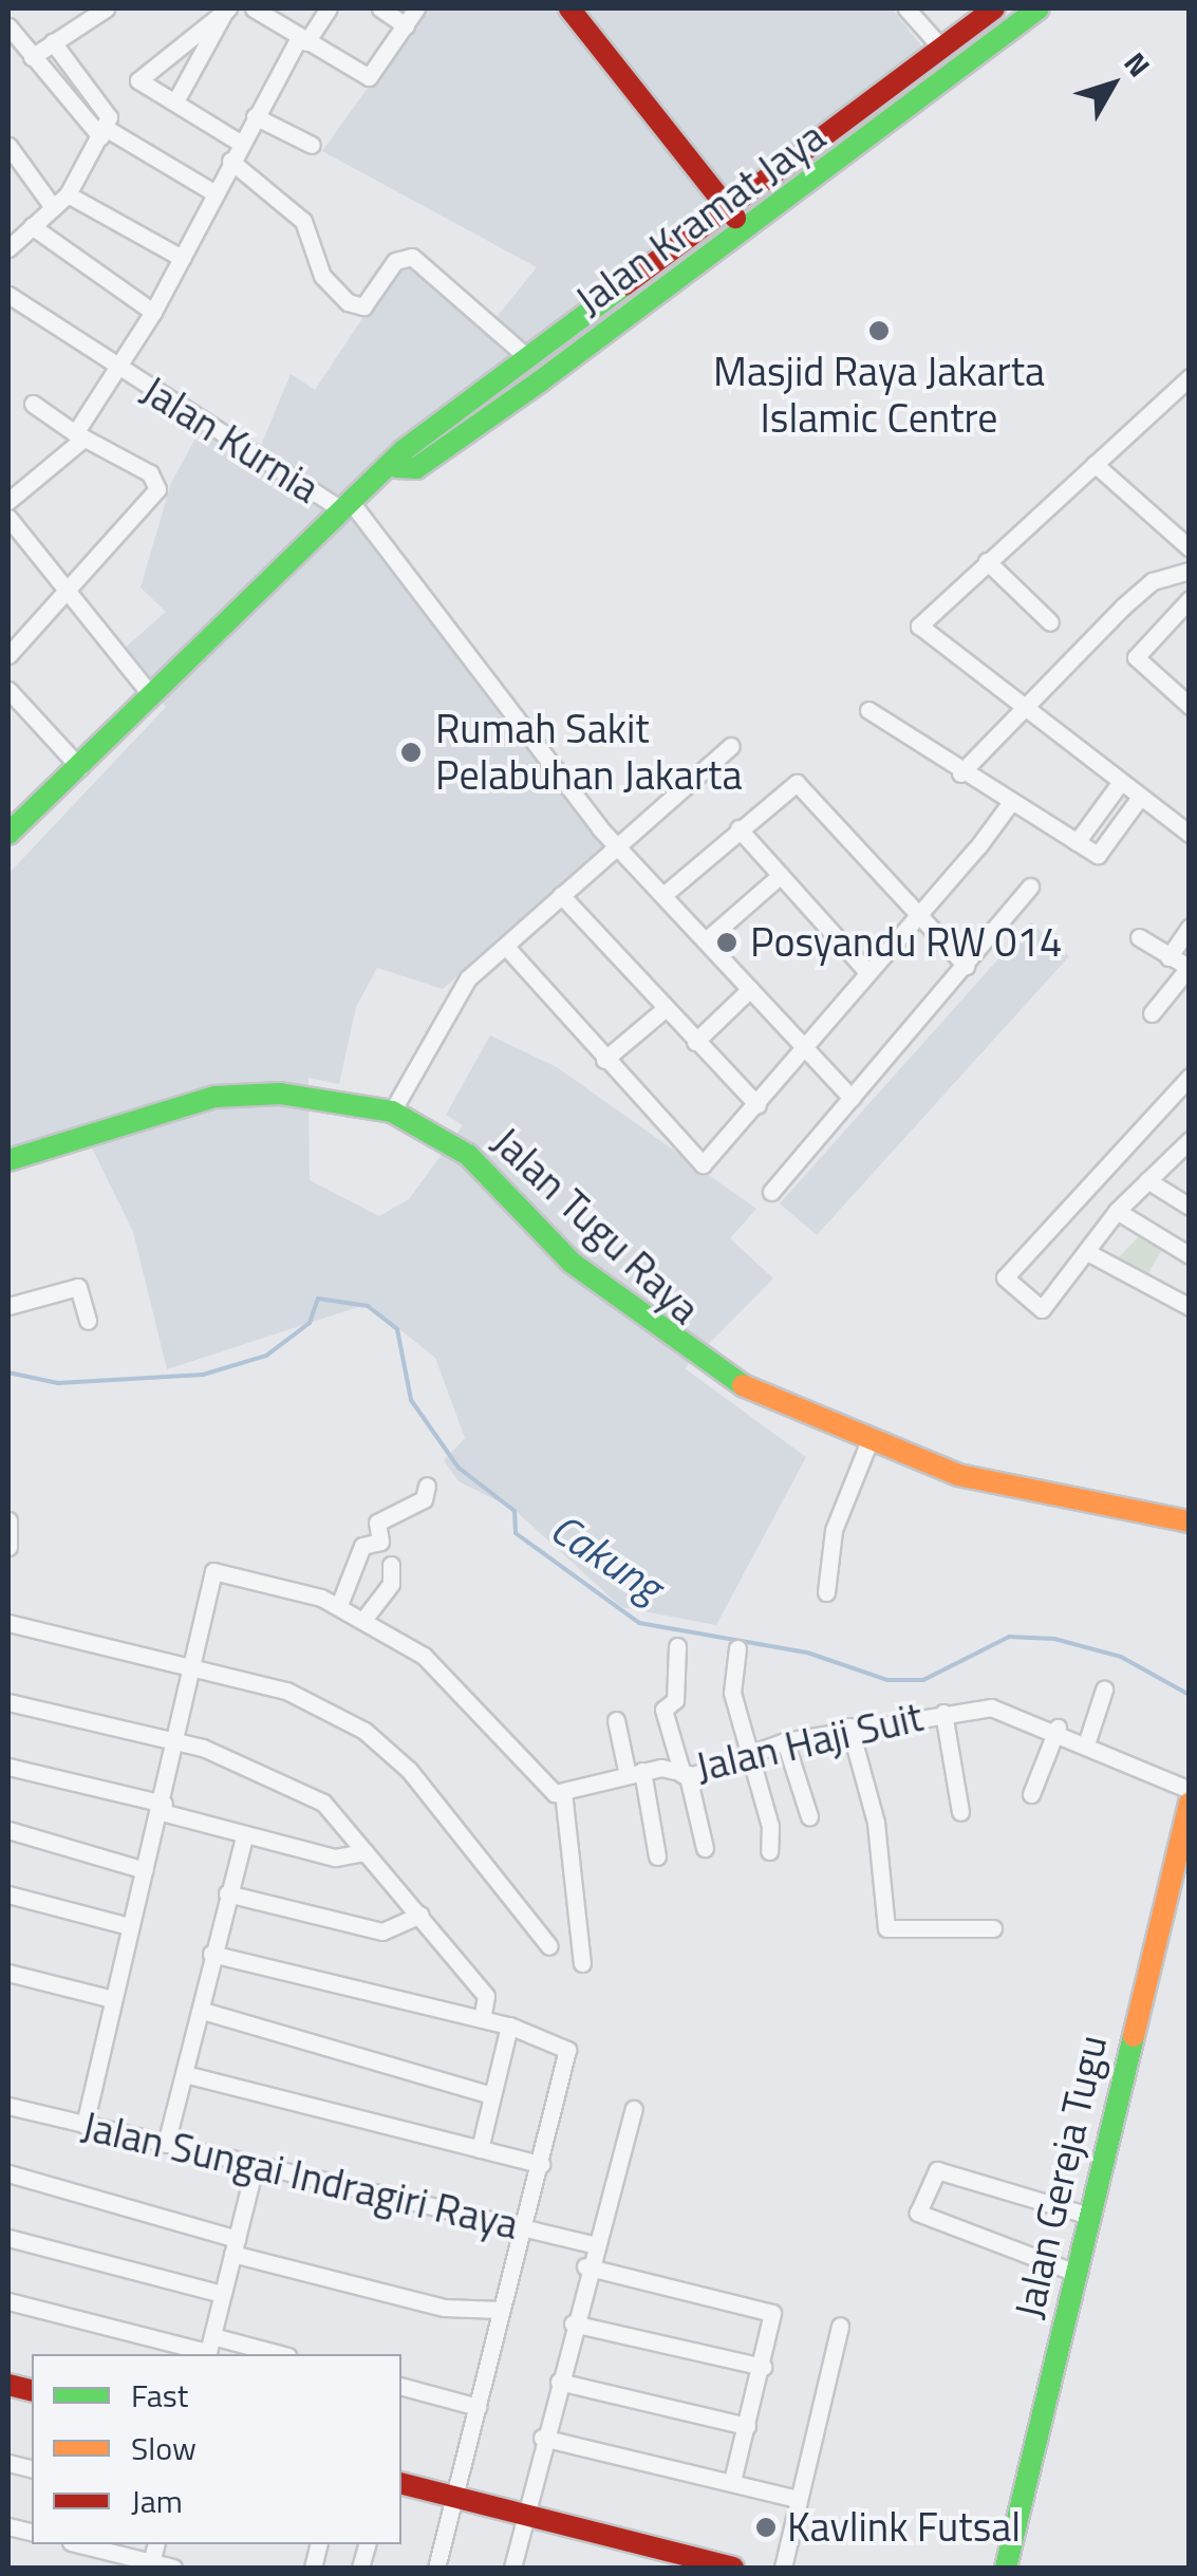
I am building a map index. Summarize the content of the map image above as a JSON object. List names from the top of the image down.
{
  "streets": {
    "street": [
      "Jalan Kramat Jaya",
      "Jalan Kurnia",
      "Jalan Tugu Raya",
      "Jalan Haji Suit",
      "Jalan Sungai Indragiri Raya",
      "Jalan Gereja Tugu"
    ]
  },
  "crossings": [
    ["Jalan Kramat Jaya", "Jalan Kurnia"]
  ],
  "water": ["Cakung"],
  "places": [
    "Masjid Raya Jakarta Islamic Centre",
    "Rumah Sakit Pelabuhan Jakarta",
    "Posyandu RW 014",
    "Kavlink Futsal"
  ],
  "legend": ["Fast", "Slow", "Jam"],
  "north": "top right"
}
